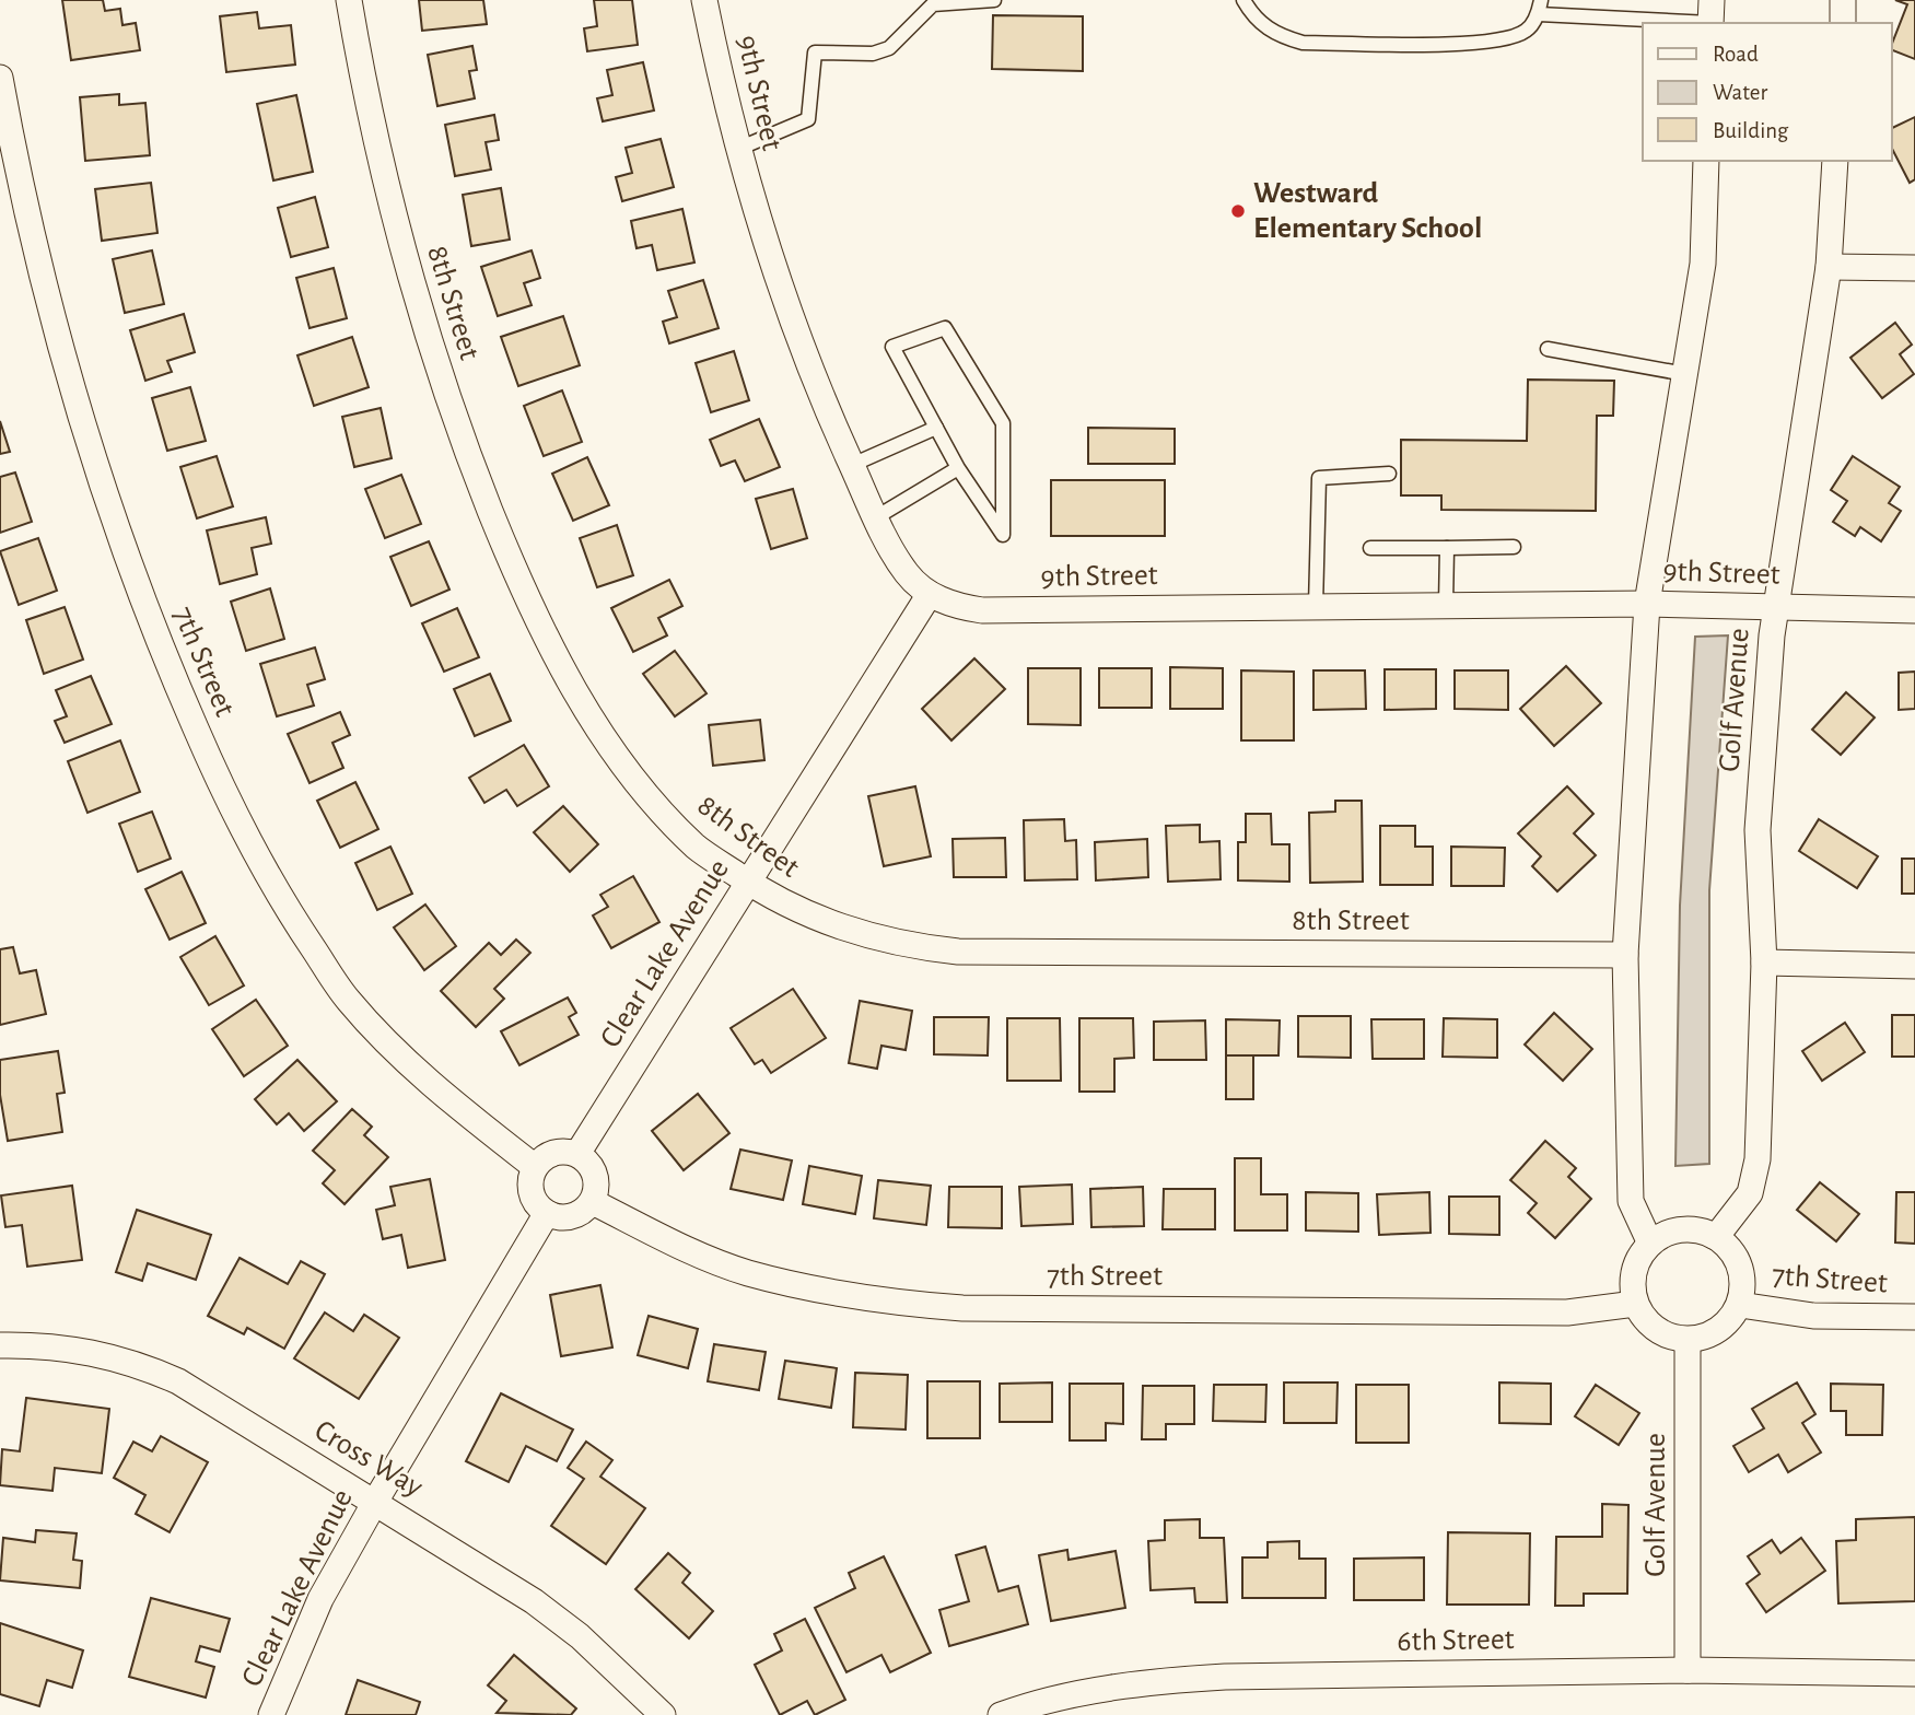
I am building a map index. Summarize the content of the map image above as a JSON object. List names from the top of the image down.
{
  "streets": {
    "street": [
      "9th Street",
      "8th Street",
      "7th Street",
      "Golf Avenue",
      "Clear Lake Avenue",
      "Cross Way",
      "6th Street"
    ]
  },
  "crossings": [
    ["9th Street", "Golf Avenue"],
    ["9th Street", "Clear Lake Avenue"],
    ["8th Street", "Clear Lake Avenue"],
    ["7th Street", "Golf Avenue"],
    ["7th Street", "Clear Lake Avenue"],
    ["Golf Avenue", "6th Street"],
    ["Clear Lake Avenue", "Cross Way"]
  ],
  "places": ["Westward Elementary School"],
  "legend": ["Road", "Water", "Building"]
}
